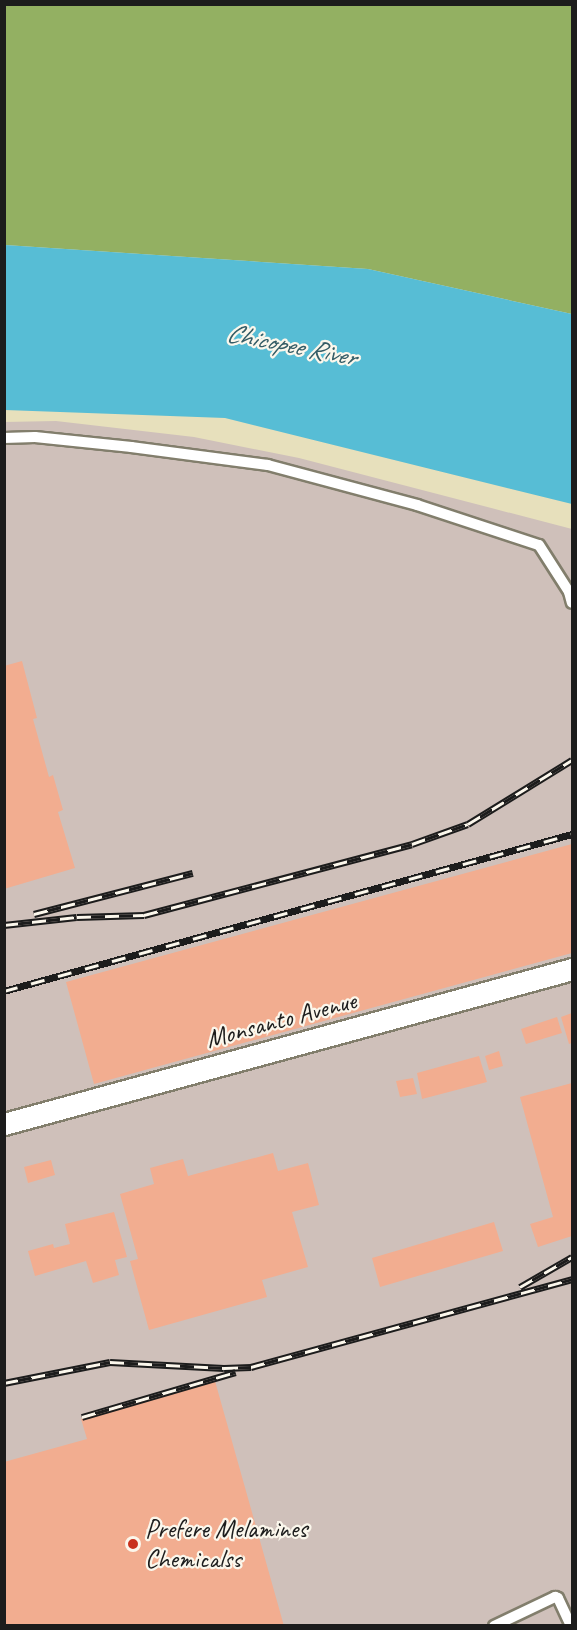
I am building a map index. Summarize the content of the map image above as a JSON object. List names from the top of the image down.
{
  "streets": {
    "street": ["Monsanto Avenue"]
  },
  "water": ["Chicopee River"],
  "places": ["Prefere Melamines Chemicalss"]
}
